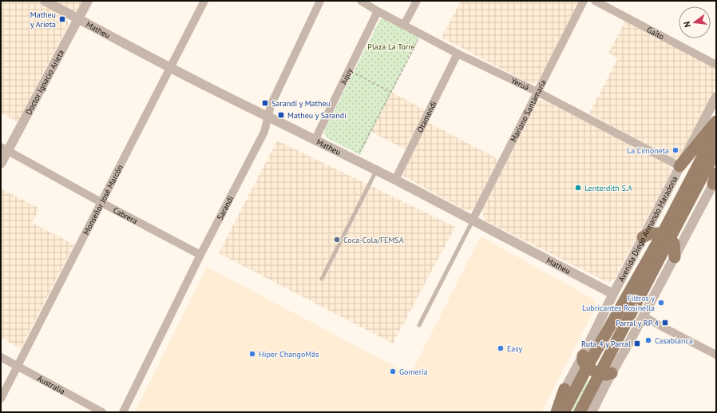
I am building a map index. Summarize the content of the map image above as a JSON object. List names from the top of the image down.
{
  "streets": {
    "main road": ["Avenida Diego Armando Maradona"],
    "street": [
      "Matheu",
      "Gaito",
      "Jujuy",
      "Doctor Ignacio Arieta",
      "Yeruá",
      "Mariano Santamaria",
      "Otamendi",
      "Monseñor José Marcón",
      "Sarandí",
      "Cabrera",
      "Australia"
    ]
  },
  "crossings": [
    ["Matheu", "Jujuy"],
    ["Matheu", "Doctor Ignacio Arieta"],
    ["Matheu", "Mariano Santamaria"],
    ["Matheu", "Otamendi"],
    ["Matheu", "Monseñor José Marcón"],
    ["Matheu", "Sarandí"],
    ["Matheu", "Avenida Diego Armando Maradona"],
    ["Jujuy", "Yeruá"],
    ["Doctor Ignacio Arieta", "Cabrera"],
    ["Yeruá", "Mariano Santamaria"],
    ["Yeruá", "Otamendi"],
    ["Yeruá", "Avenida Diego Armando Maradona"],
    ["Monseñor José Marcón", "Cabrera"],
    ["Monseñor José Marcón", "Australia"],
    ["Sarandí", "Cabrera"]
  ],
  "parks": ["Plaza La Torre"],
  "places": {
    "transit": [
      "Matheu y Arieta",
      "Sarandí y Matheu",
      "Matheu y Sarandí",
      "Parral y RP 4",
      "Ruta 4 y Parral"
    ],
    "other": [
      "La Limoneta",
      "Lenterdith S.A",
      "Coca-Cola/FEMSA",
      "Filtros y Lubricantes Rosinella",
      "Casablanca",
      "Easy",
      "Hiper ChangoMâs",
      "Gomería"
    ]
  },
  "north": "left"
}
